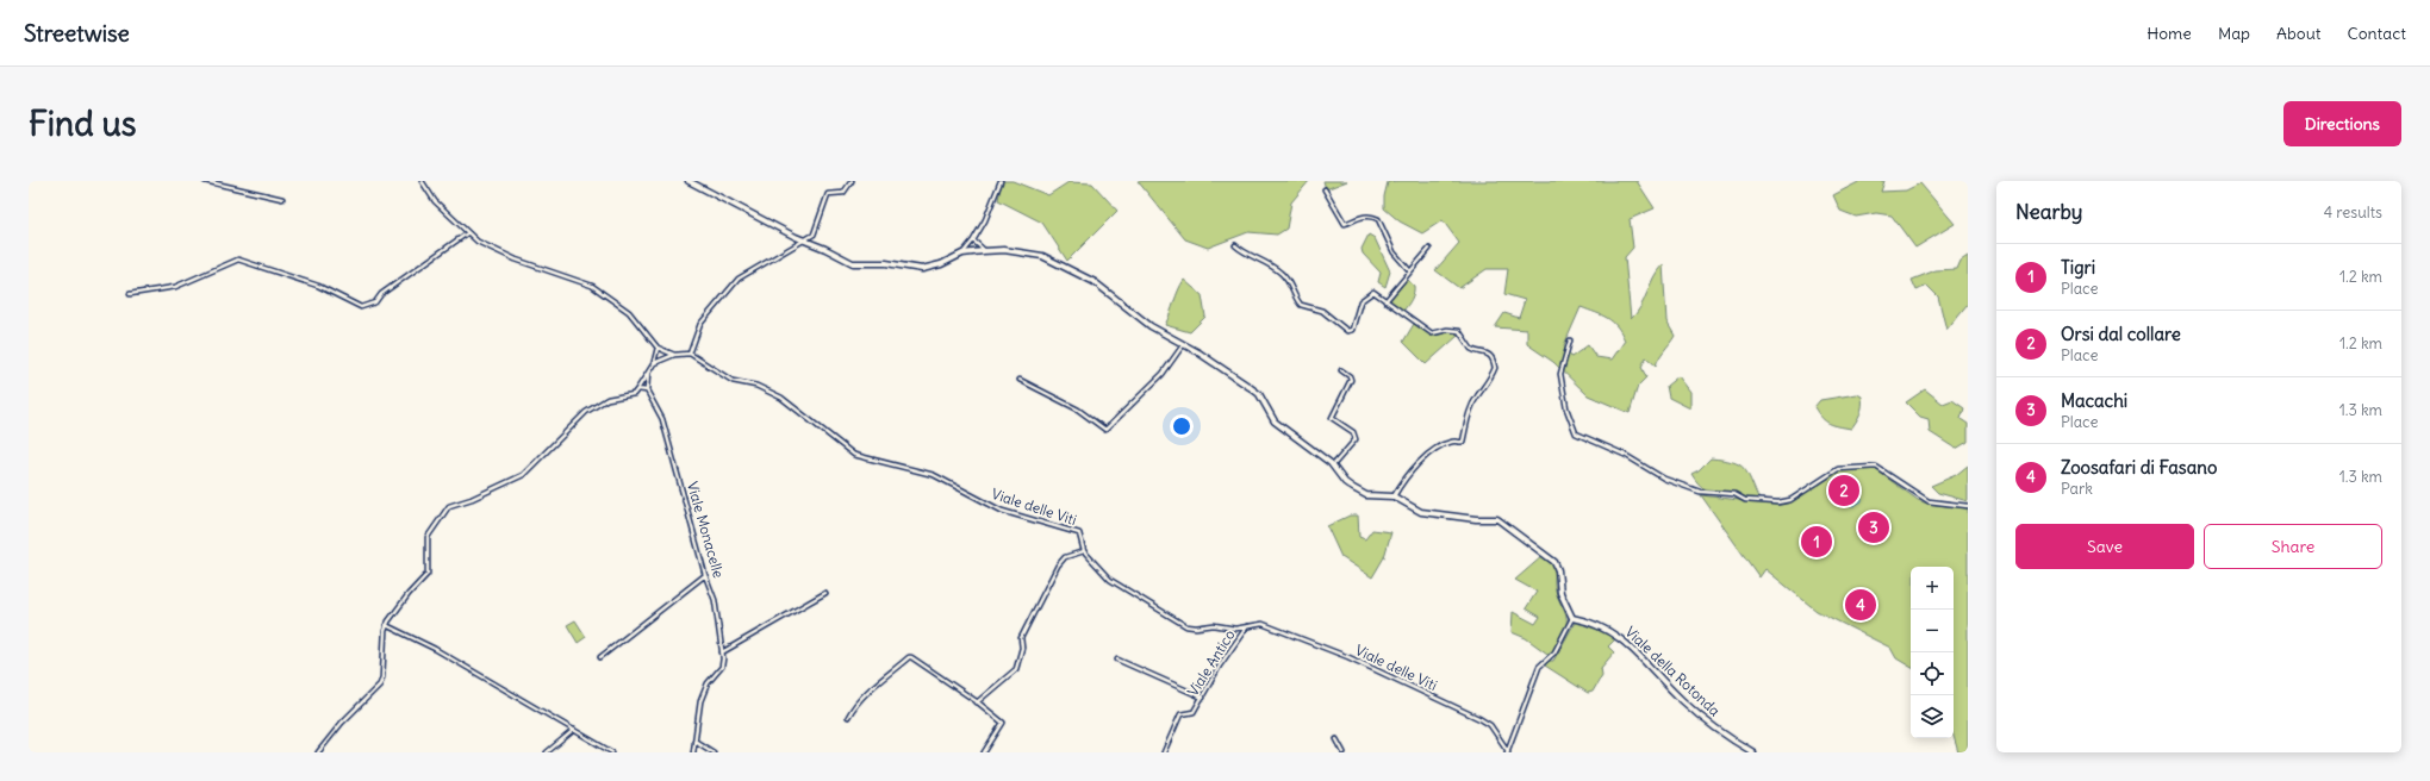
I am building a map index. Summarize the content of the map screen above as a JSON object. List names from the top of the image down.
{
  "streets": {
    "street": [
      "Viale delle Viti",
      "Viale Monacelle",
      "Viale Antico",
      "Viale della Rotonda"
    ]
  },
  "crossings": [
    ["Viale delle Viti", "Viale Antico"]
  ],
  "page": {
    "header": "Streetwise",
    "nav": [
      "Home",
      "Map",
      "About",
      "Contact"
    ],
    "buttons": [
      "Directions",
      ["Save", "Share"]
    ],
    "title": "Find us",
    "heading": ["Nearby", "4 results"],
    "list": [
      {
        "mark": "1",
        "name": "Tigri",
        "note": "Place",
        "value": "1.2 km"
      },
      {
        "mark": "2",
        "name": "Orsi dal collare",
        "note": "Place",
        "value": "1.2 km"
      },
      {
        "mark": "3",
        "name": "Macachi",
        "note": "Place",
        "value": "1.3 km"
      },
      {
        "mark": "4",
        "name": "Zoosafari di Fasano",
        "note": "Park",
        "value": "1.3 km"
      }
    ],
    "pins": [
      "2",
      "3",
      "1",
      "4"
    ],
    "map_buttons": ["+", "−"]
  }
}
